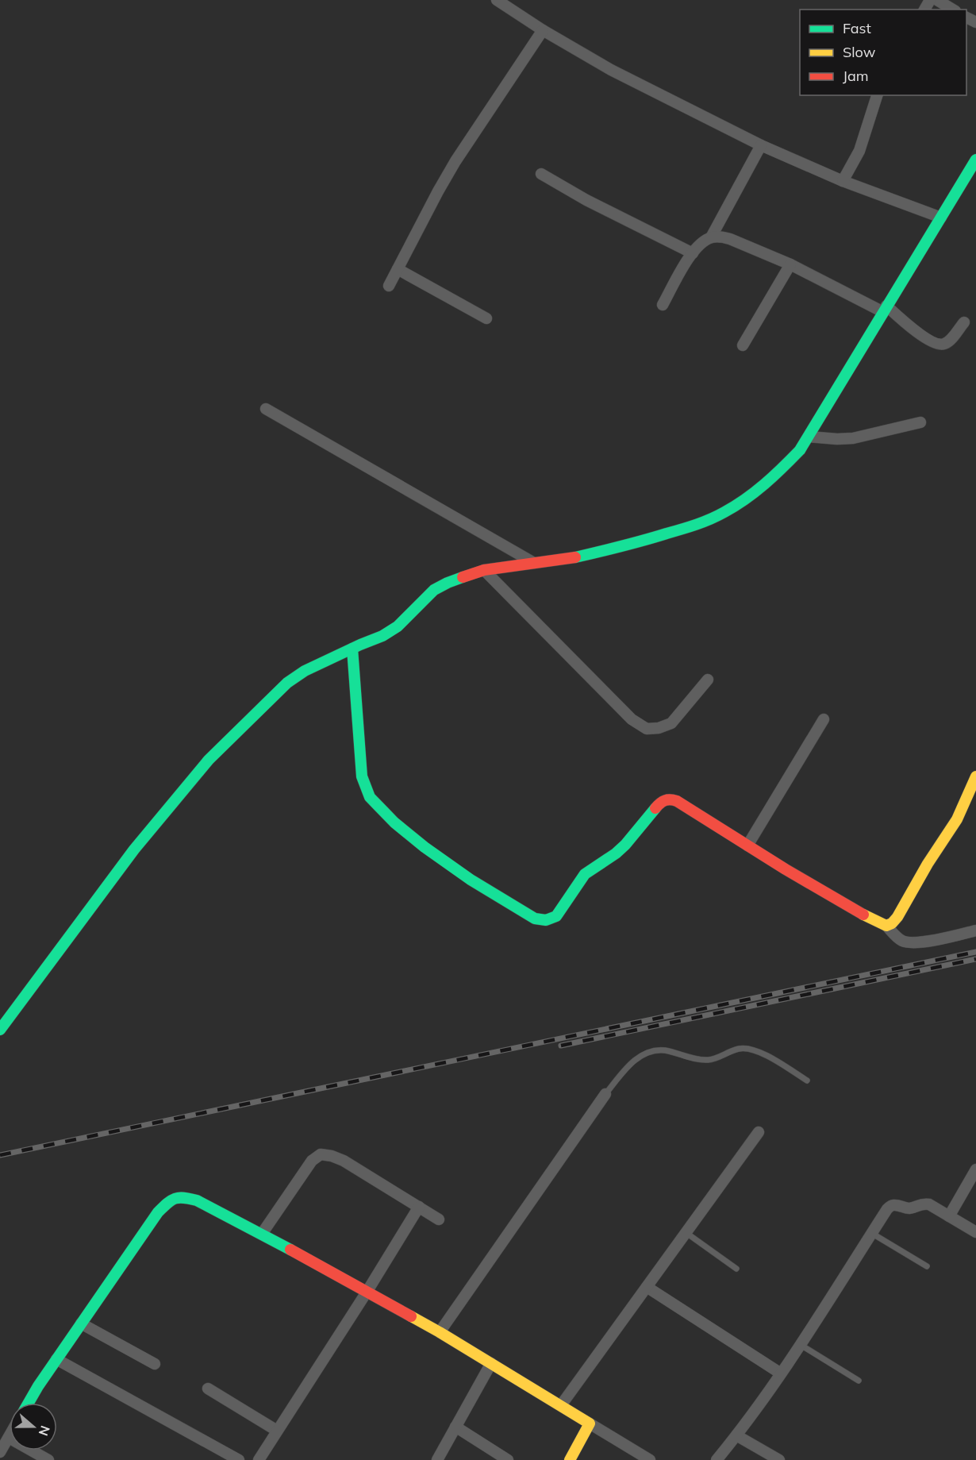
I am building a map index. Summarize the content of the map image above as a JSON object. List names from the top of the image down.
{
  "legend": ["Fast", "Slow", "Jam"],
  "north": "right"
}
